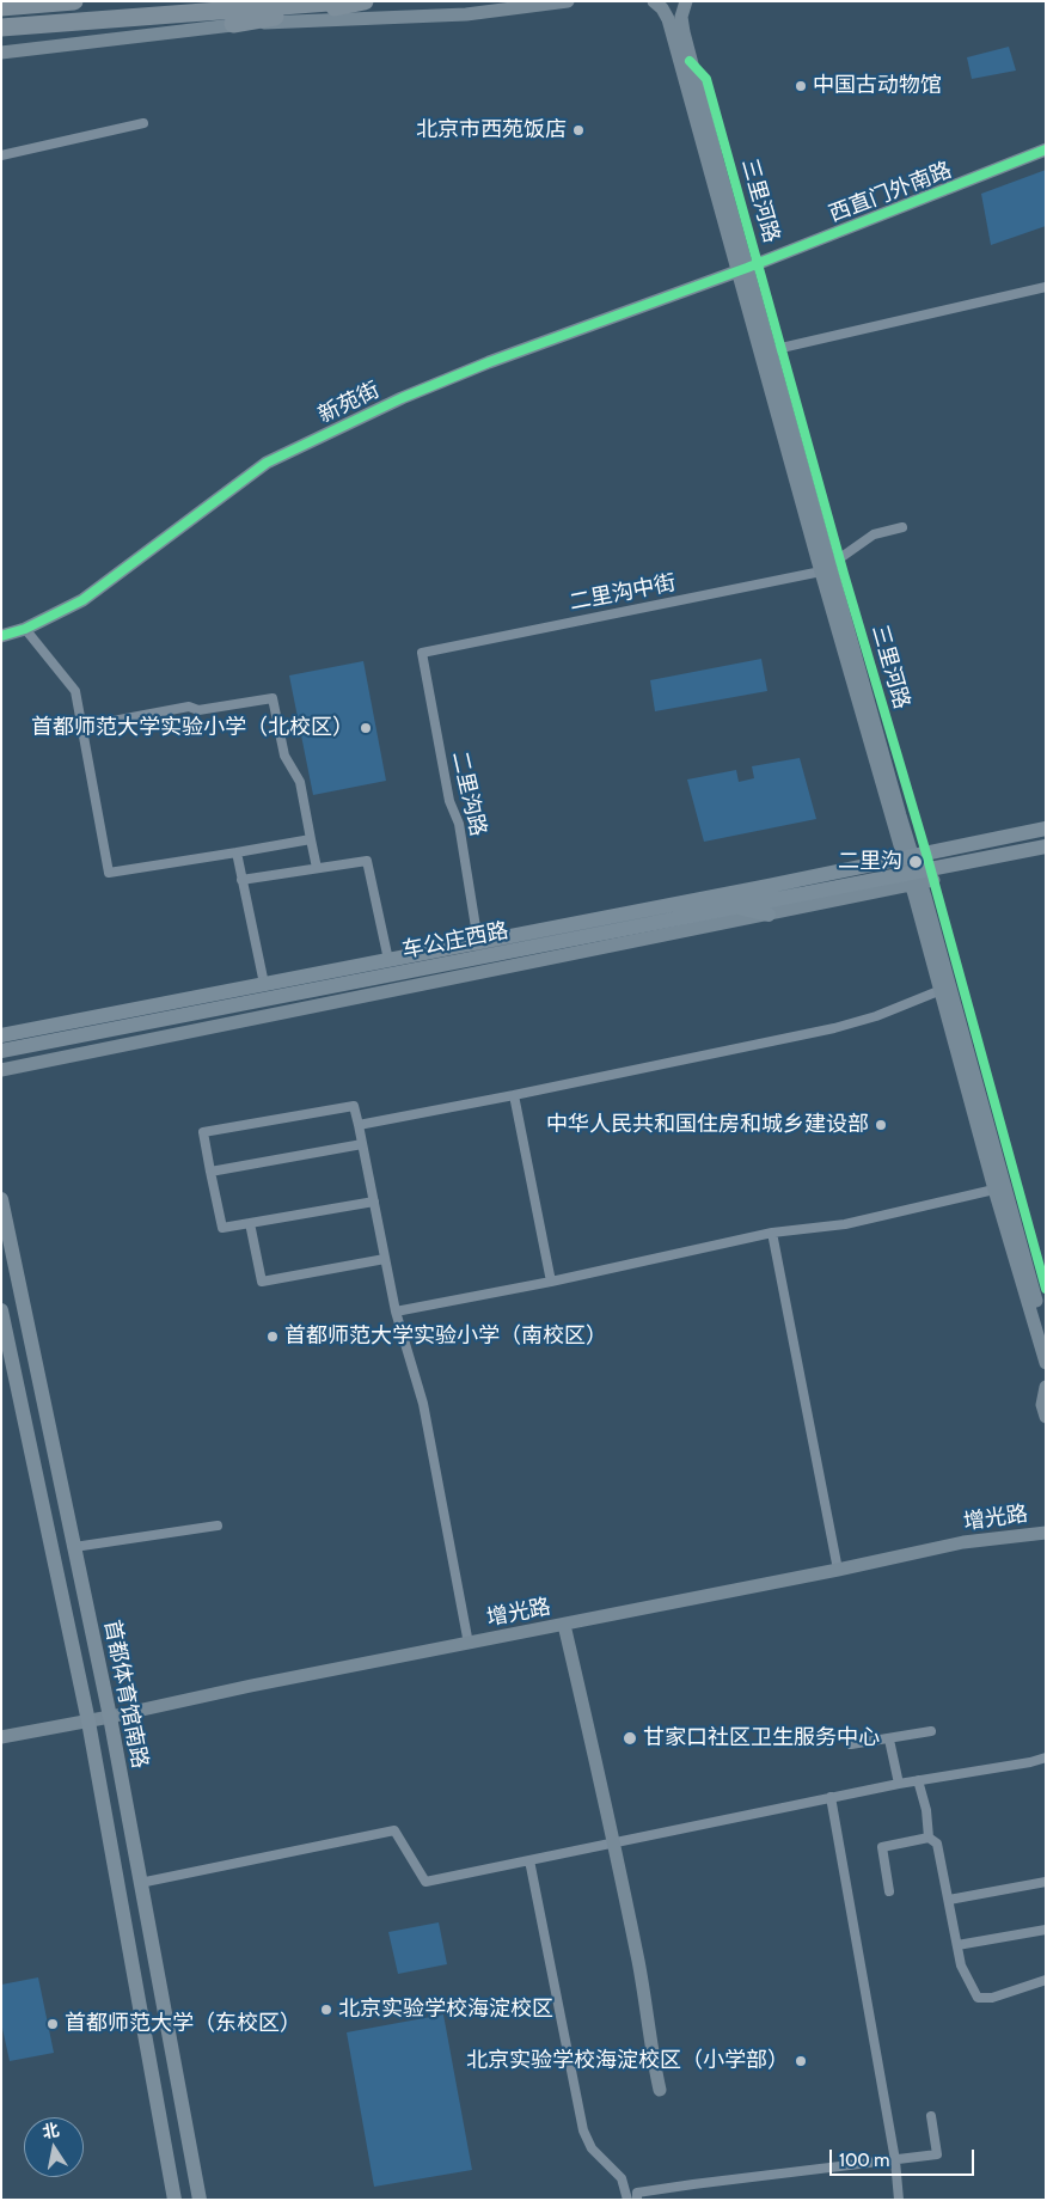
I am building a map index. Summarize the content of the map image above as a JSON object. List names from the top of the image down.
{
  "streets": {
    "main road": ["车公庄西路", "首都体育馆南路"],
    "street": [
      "西直门外南路",
      "三里河路",
      "新苑街",
      "二里沟中街",
      "二里沟路",
      "增光路"
    ]
  },
  "crossings": [
    ["西直门外南路", "三里河路"],
    ["西直门外南路", "新苑街"],
    ["三里河路", "新苑街"],
    ["三里河路", "二里沟中街"],
    ["三里河路", "车公庄西路"],
    ["二里沟中街", "二里沟路"],
    ["二里沟路", "车公庄西路"],
    ["增光路", "首都体育馆南路"]
  ],
  "places": [
    "中国古动物馆",
    "北京市西苑饭店",
    "首都师范大学实验小学（北校区）",
    "二里沟",
    "中华人民共和国住房和城乡建设部",
    "首都师范大学实验小学（南校区）",
    "甘家口社区卫生服务中心",
    "北京实验学校海淀校区",
    "首都师范大学（东校区）",
    "北京实验学校海淀校区（小学部）"
  ],
  "scale_bar": "100 m",
  "north": "top"
}
